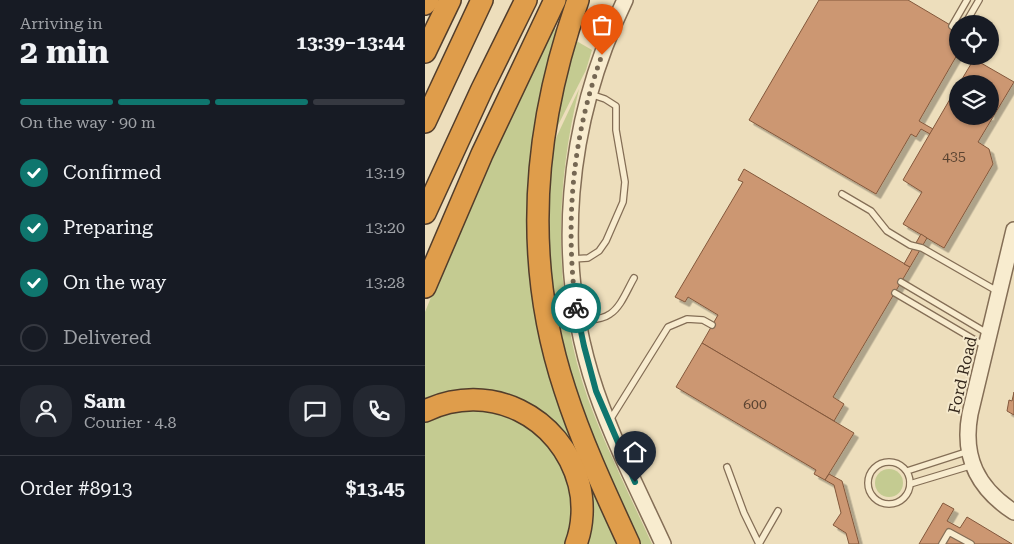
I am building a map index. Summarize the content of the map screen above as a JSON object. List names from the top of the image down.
{
  "streets": {
    "street": ["Ford Road"]
  },
  "house_numbers": ["435", "600"],
  "page": {
    "heading": ["2 min", "Arriving in", "13:39–13:44"],
    "panel": [
      "Sam",
      "Courier · 4.8",
      "Order #8913",
      "$13.45"
    ],
    "bar": "On the way · 90 m",
    "list": [
      ["Confirmed", "13:19"],
      ["Preparing", "13:20"],
      ["On the way", "13:28"],
      "Delivered"
    ]
  }
}
